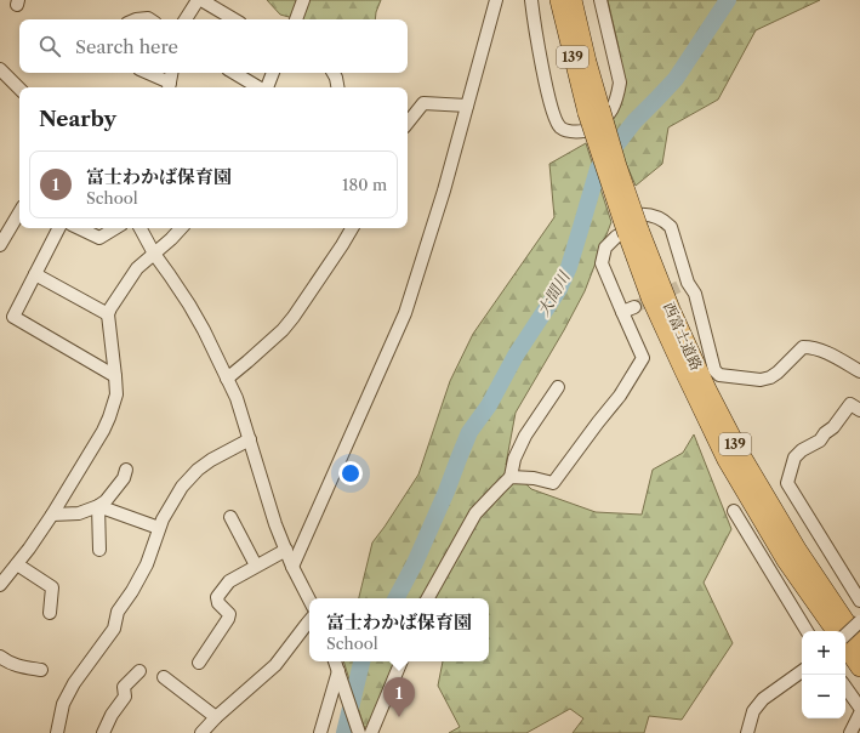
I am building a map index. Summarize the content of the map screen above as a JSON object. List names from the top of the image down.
{
  "streets": {
    "highway": ["139", "西富士道路"]
  },
  "water": ["大間川"],
  "page": {
    "search": "Search here",
    "heading": "Nearby",
    "list": [
      {
        "mark": "1",
        "name": "富士わかば保育園",
        "note": "School",
        "value": "180 m"
      }
    ],
    "popup": ["富士わかば保育園", "School"],
    "map_buttons": ["+", "−"],
    "pins": "1"
  }
}
